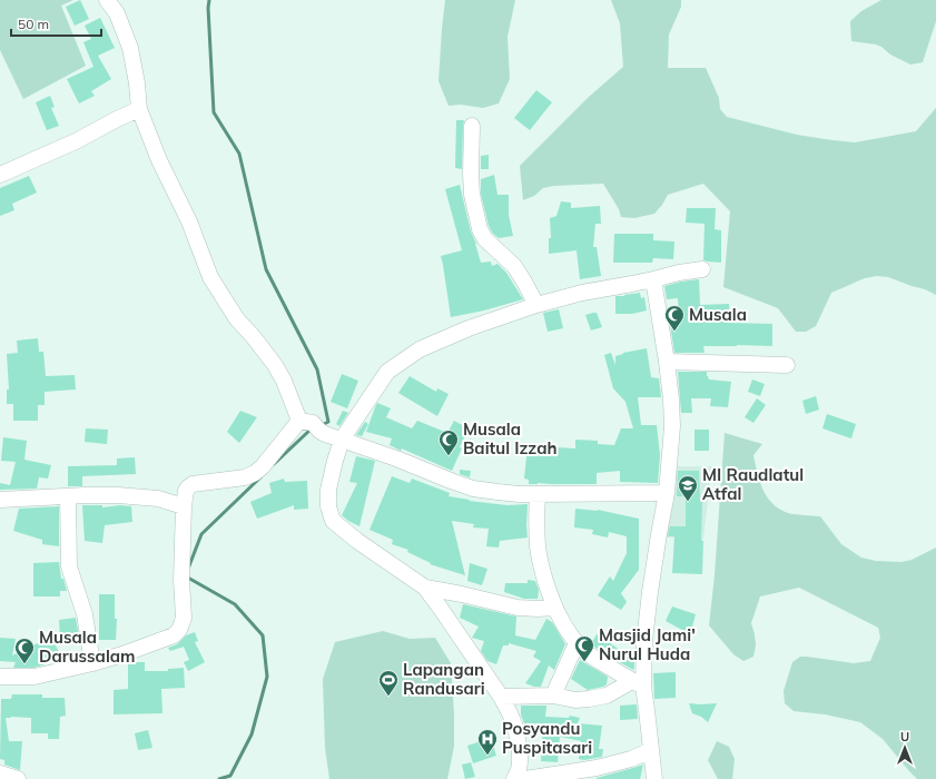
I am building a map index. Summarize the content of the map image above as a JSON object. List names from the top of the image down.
{
  "places": {
    "mosque": [
      "Musala",
      "Musala Baitul Izzah",
      "Masjid Jami' Nurul Huda",
      "Musala Darussalam"
    ],
    "school or university": ["MI Raudlatul Atfal"],
    "sports": ["Lapangan Randusari"],
    "hospital": ["Posyandu Puspitasari"]
  },
  "scale_bar": "50 m",
  "north": "top"
}
